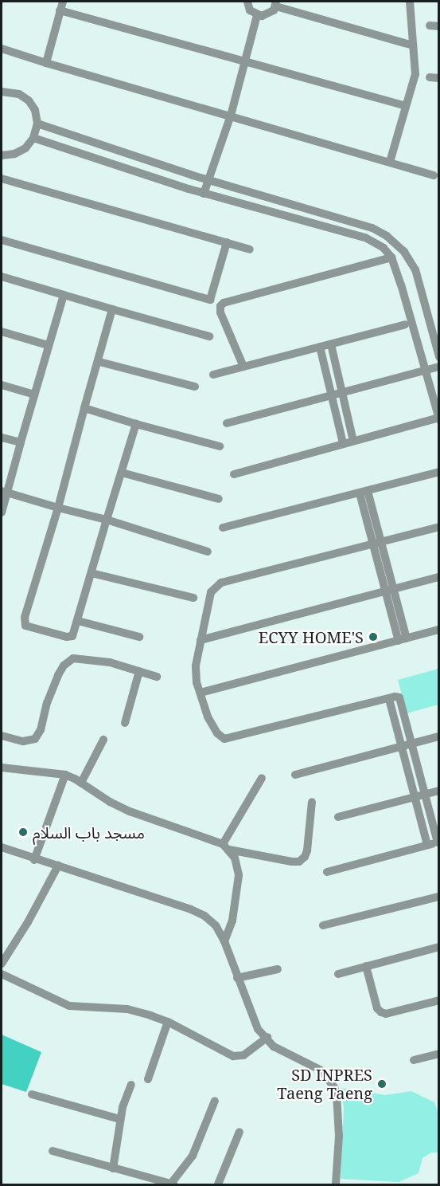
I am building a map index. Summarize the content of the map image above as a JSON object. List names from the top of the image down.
{
  "places": ["ECYY HOME'S", "مسجد باب السلام", "SD INPRES Taeng Taeng"]
}
